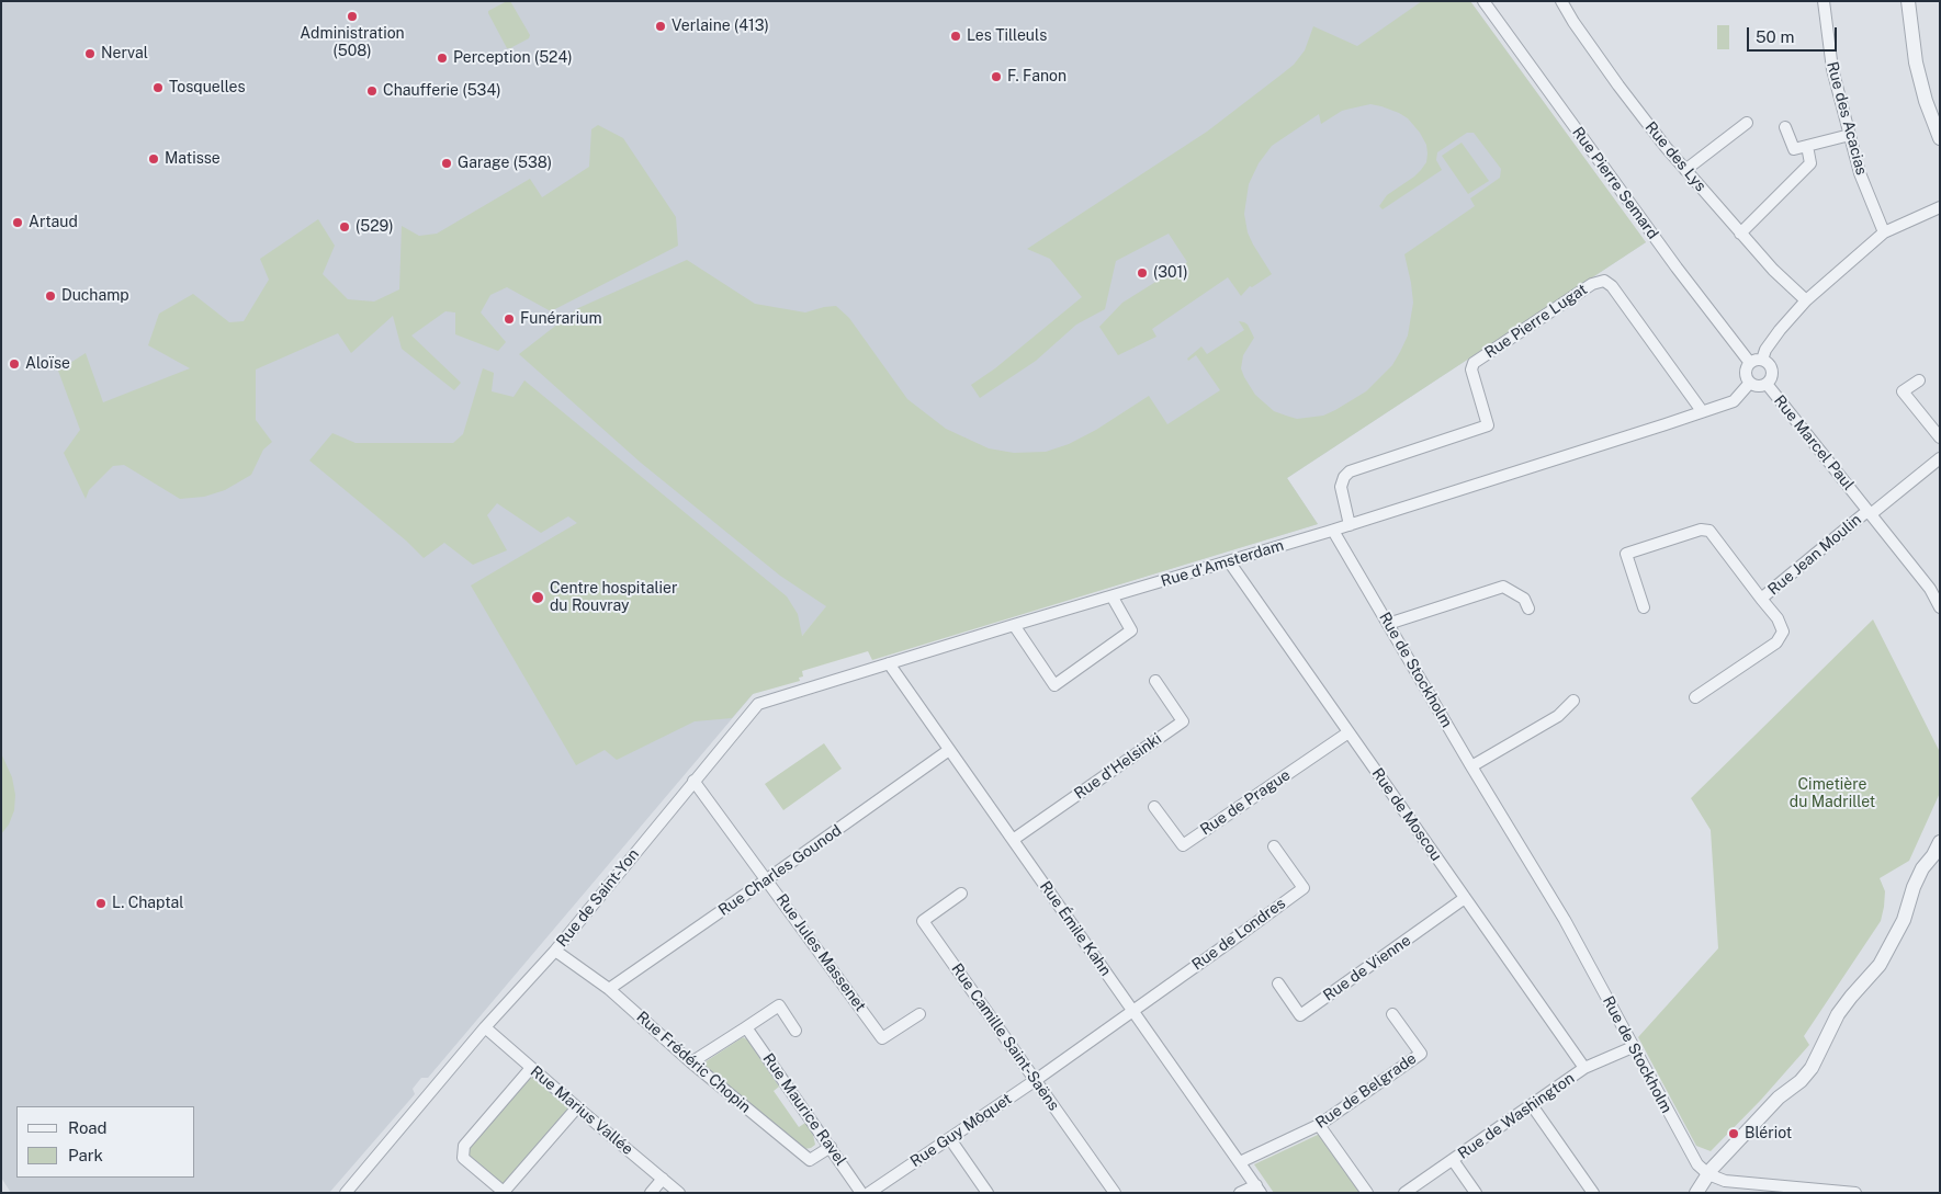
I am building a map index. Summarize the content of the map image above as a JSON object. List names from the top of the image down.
{
  "streets": {
    "street": [
      "Rue des Acacias",
      "Rue des Lys",
      "Rue Pierre Semard",
      "Rue Pierre Lugat",
      "Rue Marcel Paul",
      "Rue Jean Moulin",
      "Rue d'Amsterdam",
      "Rue de Stockholm",
      "Rue d'Helsinki",
      "Rue de Prague",
      "Rue de Moscou",
      "Rue Charles Gounod",
      "Rue de Saint-Yon",
      "Rue Émile Kahn",
      "Rue de Londres",
      "Rue Jules Massenet",
      "Rue de Vienne",
      "Rue Camille Saint-Saëns",
      "Rue Frédéric Chopin",
      "Rue de Belgrade",
      "Rue Maurice Ravel",
      "Rue Marius Vallée",
      "Rue de Washington",
      "Rue Guy Môquet"
    ]
  },
  "crossings": [
    ["Rue Pierre Semard", "Rue Marcel Paul"],
    ["Rue Marcel Paul", "Rue Jean Moulin"],
    ["Rue d'Amsterdam", "Rue de Stockholm"],
    ["Rue d'Amsterdam", "Rue de Moscou"],
    ["Rue d'Amsterdam", "Rue de Saint-Yon"],
    ["Rue d'Amsterdam", "Rue Émile Kahn"],
    ["Rue de Stockholm", "Rue de Washington"],
    ["Rue d'Helsinki", "Rue Émile Kahn"],
    ["Rue de Prague", "Rue de Moscou"],
    ["Rue de Moscou", "Rue de Vienne"],
    ["Rue de Moscou", "Rue de Washington"],
    ["Rue Charles Gounod", "Rue Émile Kahn"],
    ["Rue Charles Gounod", "Rue Jules Massenet"],
    ["Rue Charles Gounod", "Rue Frédéric Chopin"],
    ["Rue de Saint-Yon", "Rue Émile Kahn"],
    ["Rue de Saint-Yon", "Rue Jules Massenet"],
    ["Rue de Saint-Yon", "Rue Frédéric Chopin"],
    ["Rue de Saint-Yon", "Rue Marius Vallée"],
    ["Rue Émile Kahn", "Rue de Londres"],
    ["Rue Émile Kahn", "Rue de Belgrade"],
    ["Rue Émile Kahn", "Rue Guy Môquet"],
    ["Rue de Londres", "Rue Guy Môquet"],
    ["Rue Camille Saint-Saëns", "Rue Guy Môquet"],
    ["Rue Frédéric Chopin", "Rue Maurice Ravel"]
  ],
  "parks": ["Cimetière du Madrillet"],
  "places": [
    "Administration (508)",
    "Verlaine (413)",
    "Les Tilleuls",
    "Nerval",
    "Perception (524)",
    "F. Fanon",
    "Tosquelles",
    "Chaufferie (534)",
    "Matisse",
    "Garage (538)",
    "Artaud",
    "(529)",
    "(301)",
    "Duchamp",
    "Funérarium",
    "Aloïse",
    "Centre hospitalier du Rouvray",
    "L. Chaptal",
    "Blériot"
  ],
  "legend": ["Road", "Park"],
  "scale_bar": "50 m"
}
